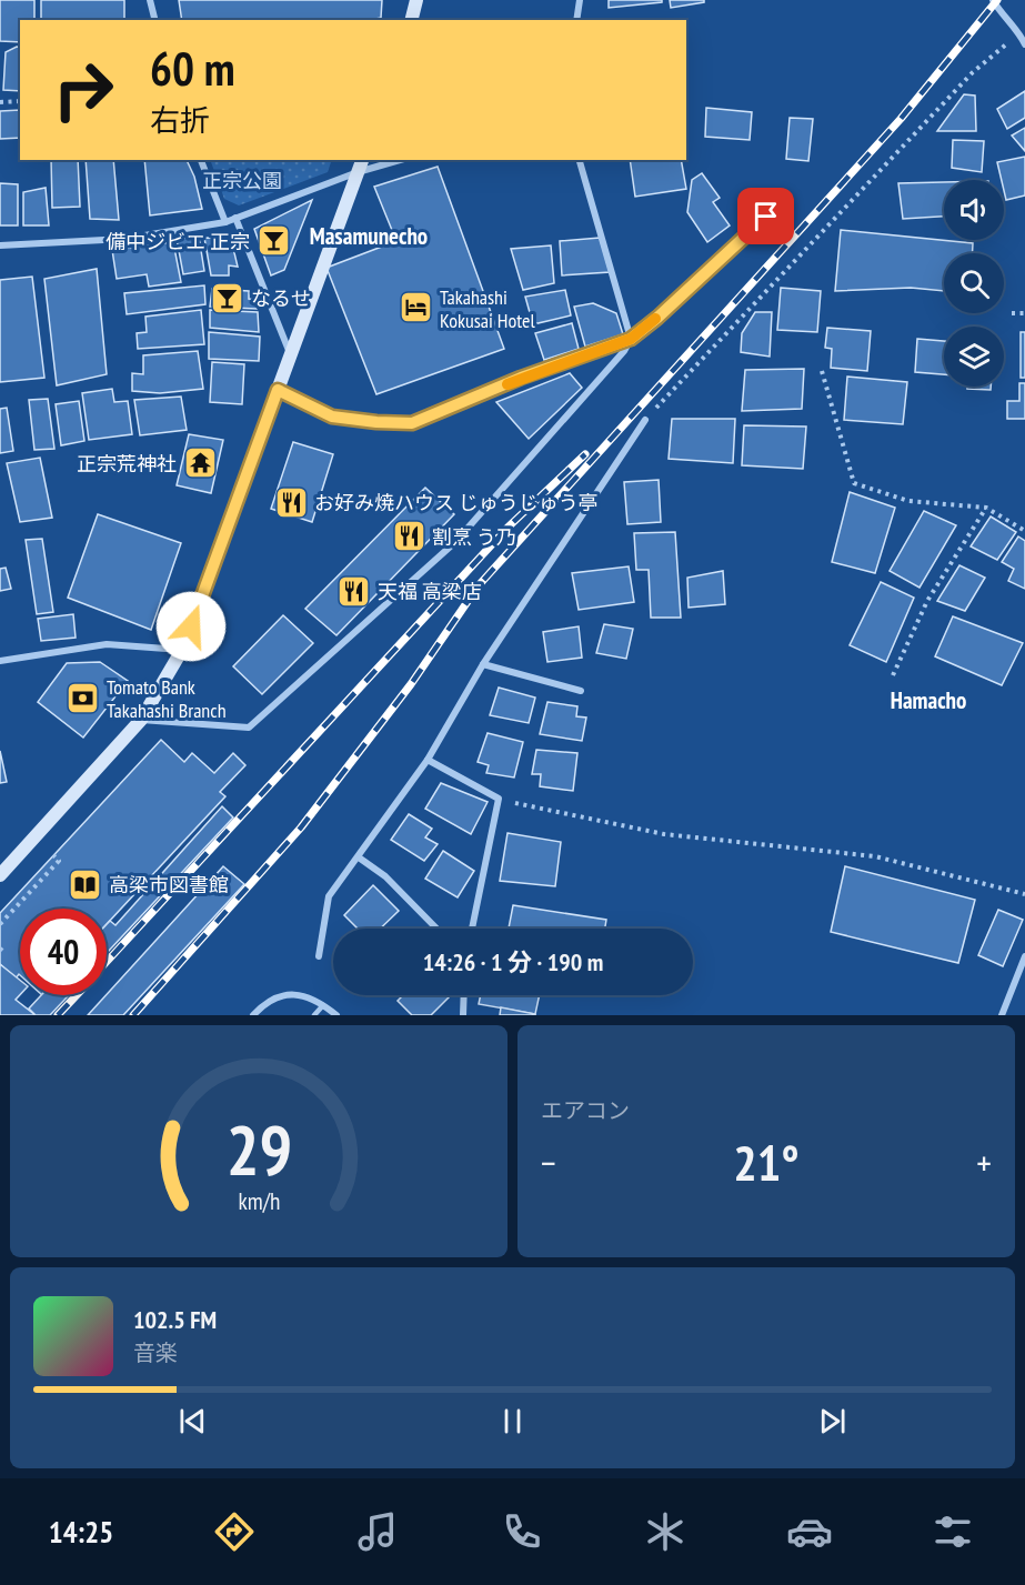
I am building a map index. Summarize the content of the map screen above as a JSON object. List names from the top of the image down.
{
  "districts": ["Masamunecho", "Hamacho"],
  "parks": ["正宗公園"],
  "places": {
    "bar": ["備中ジビエ 正宗", "なるせ"],
    "hotel": ["Takahashi Kokusai Hotel"],
    "temple": ["正宗荒神社"],
    "restaurant": ["お好み焼ハウス じゅうじゅう亭", "割烹 う乃", "天福 高梁店"],
    "bank": ["Tomato Bank Takahashi Branch"],
    "library": ["高梁市図書館"]
  },
  "page": {
    "turn": ["60 m", "右折"],
    "limit": "40",
    "trip": "14:26 · 1 分 · 190 m",
    "tile": "エアコン",
    "heat": ["−", "21°", "+"],
    "song": ["102.5 FM", "音楽"],
    "tabs": "14:25",
    "gauge": ["29", "km/h"]
  }
}
